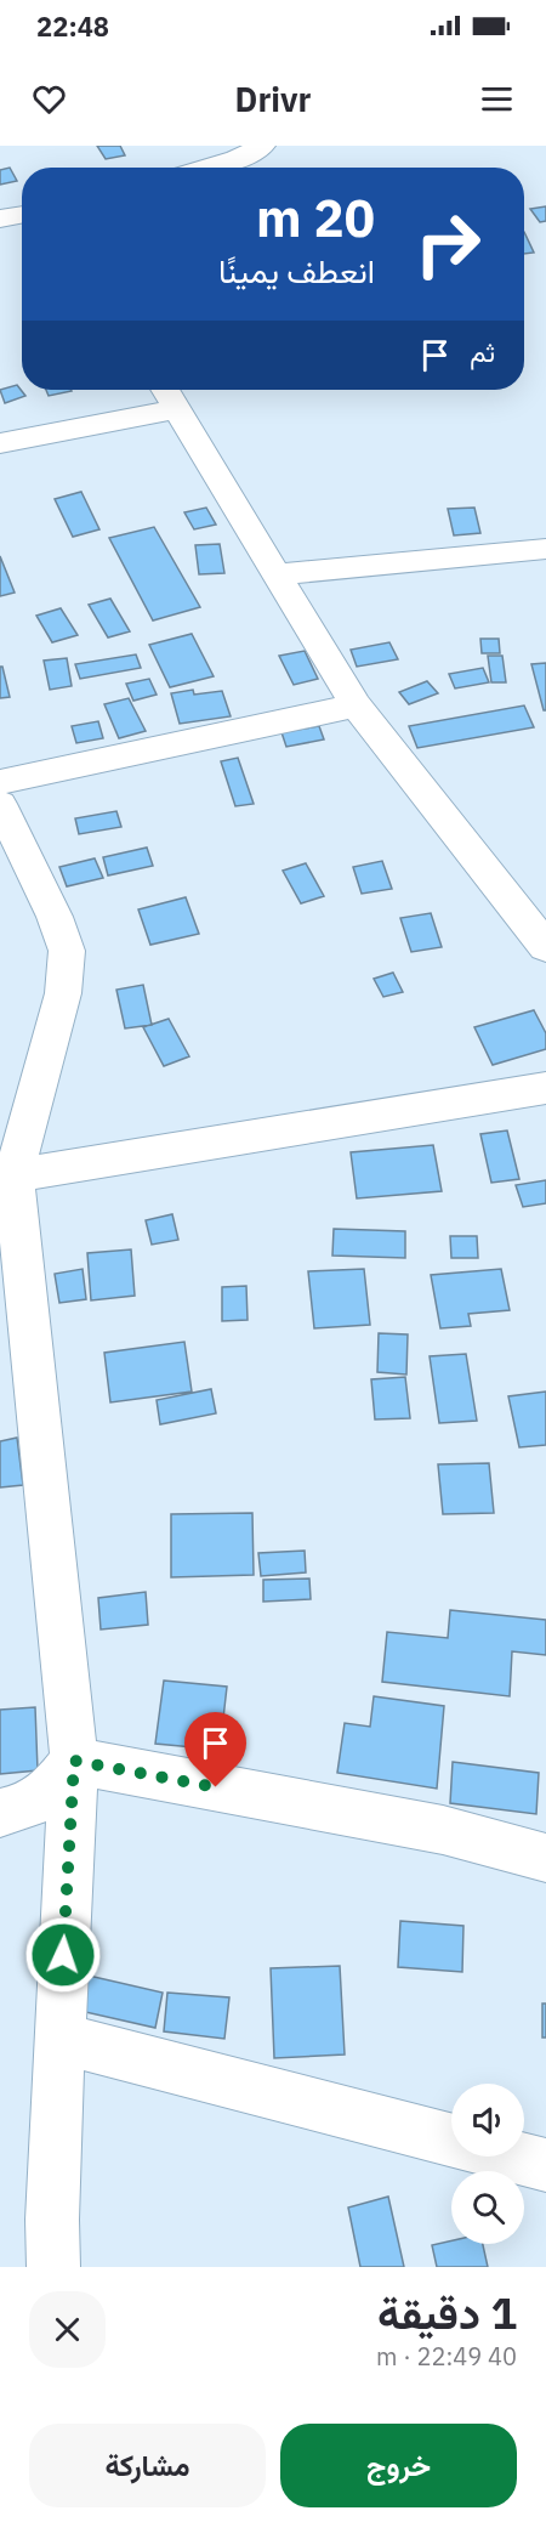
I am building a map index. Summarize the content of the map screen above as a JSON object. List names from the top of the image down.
{
  "page": {
    "status": "22:48",
    "header": "Drivr",
    "turn": ["20 m", "انعطف يمينًا"],
    "then": "ثم",
    "heading": ["1 دقيقة", "40 m · 22:49"],
    "buttons": ["خروج", "مشاركة"]
  }
}
